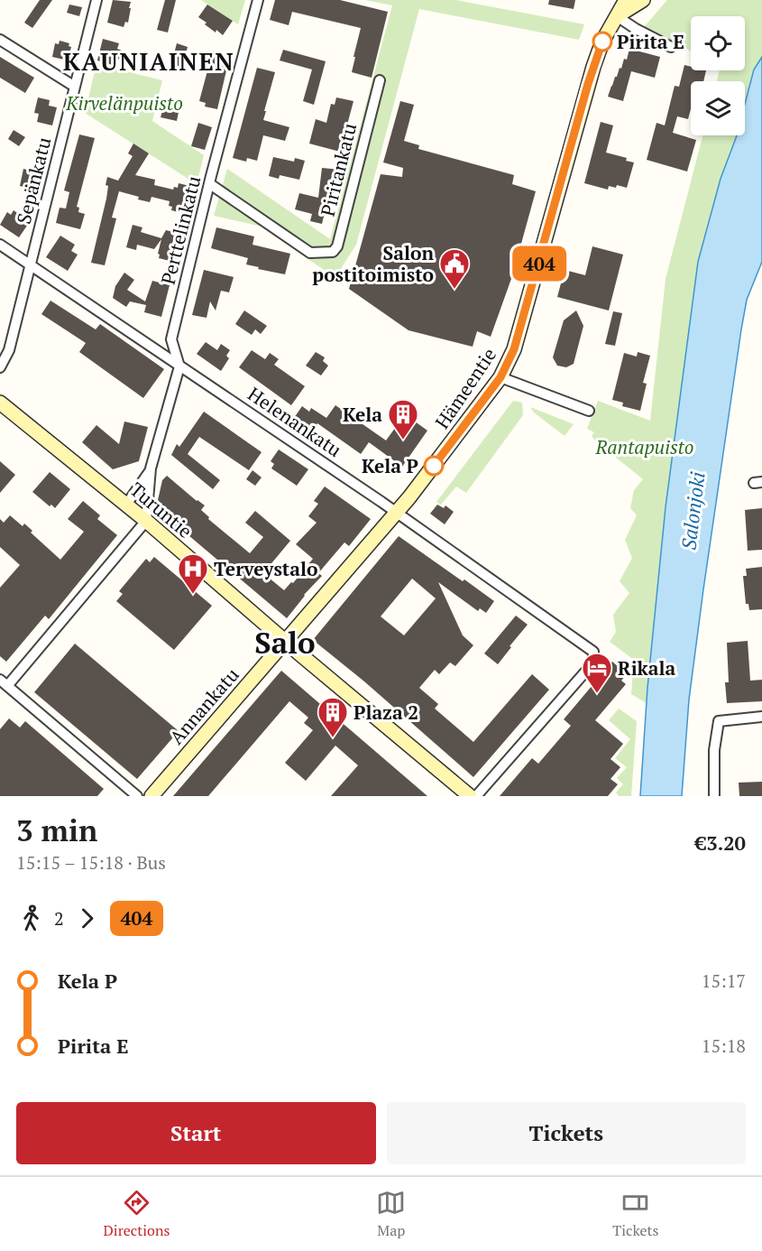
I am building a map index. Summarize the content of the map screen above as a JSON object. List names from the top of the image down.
{
  "streets": {
    "main road": ["Hämeentie", "Turuntie", "Annankatu"],
    "street": [
      "Piritankatu",
      "Sepänkatu",
      "Perttelinkatu",
      "Helenankatu"
    ]
  },
  "crossings": [
    ["Piritankatu", "Perttelinkatu"],
    ["Sepänkatu", "Helenankatu"],
    ["Perttelinkatu", "Helenankatu"],
    ["Hämeentie", "Helenankatu"],
    ["Hämeentie", "Turuntie"],
    ["Hämeentie", "Annankatu"],
    ["Turuntie", "Annankatu"]
  ],
  "districts": ["KAUNIAINEN", "Salo"],
  "water": ["Salonjoki"],
  "parks": ["Kirvelänpuisto", "Rantapuisto"],
  "places": {
    "other": ["Pirita E", "Kela P"],
    "public building": ["Salon postitoimisto"],
    "building": ["Kela", "Plaza 2"],
    "hospital": ["Terveystalo"],
    "hotel": ["Rikala"]
  },
  "lines": ["bus line 404"],
  "page": {
    "on_map": "404",
    "heading": ["3 min", "15:15 – 15:18 · Bus", "€3.20"],
    "legs": ["2", "404"],
    "list": [
      {
        "name": "Kela P",
        "value": "15:17"
      },
      {
        "name": "Pirita E",
        "value": "15:18"
      }
    ],
    "buttons": ["Start", "Tickets"],
    "tabs": ["Directions", "Map", "Tickets"]
  }
}
